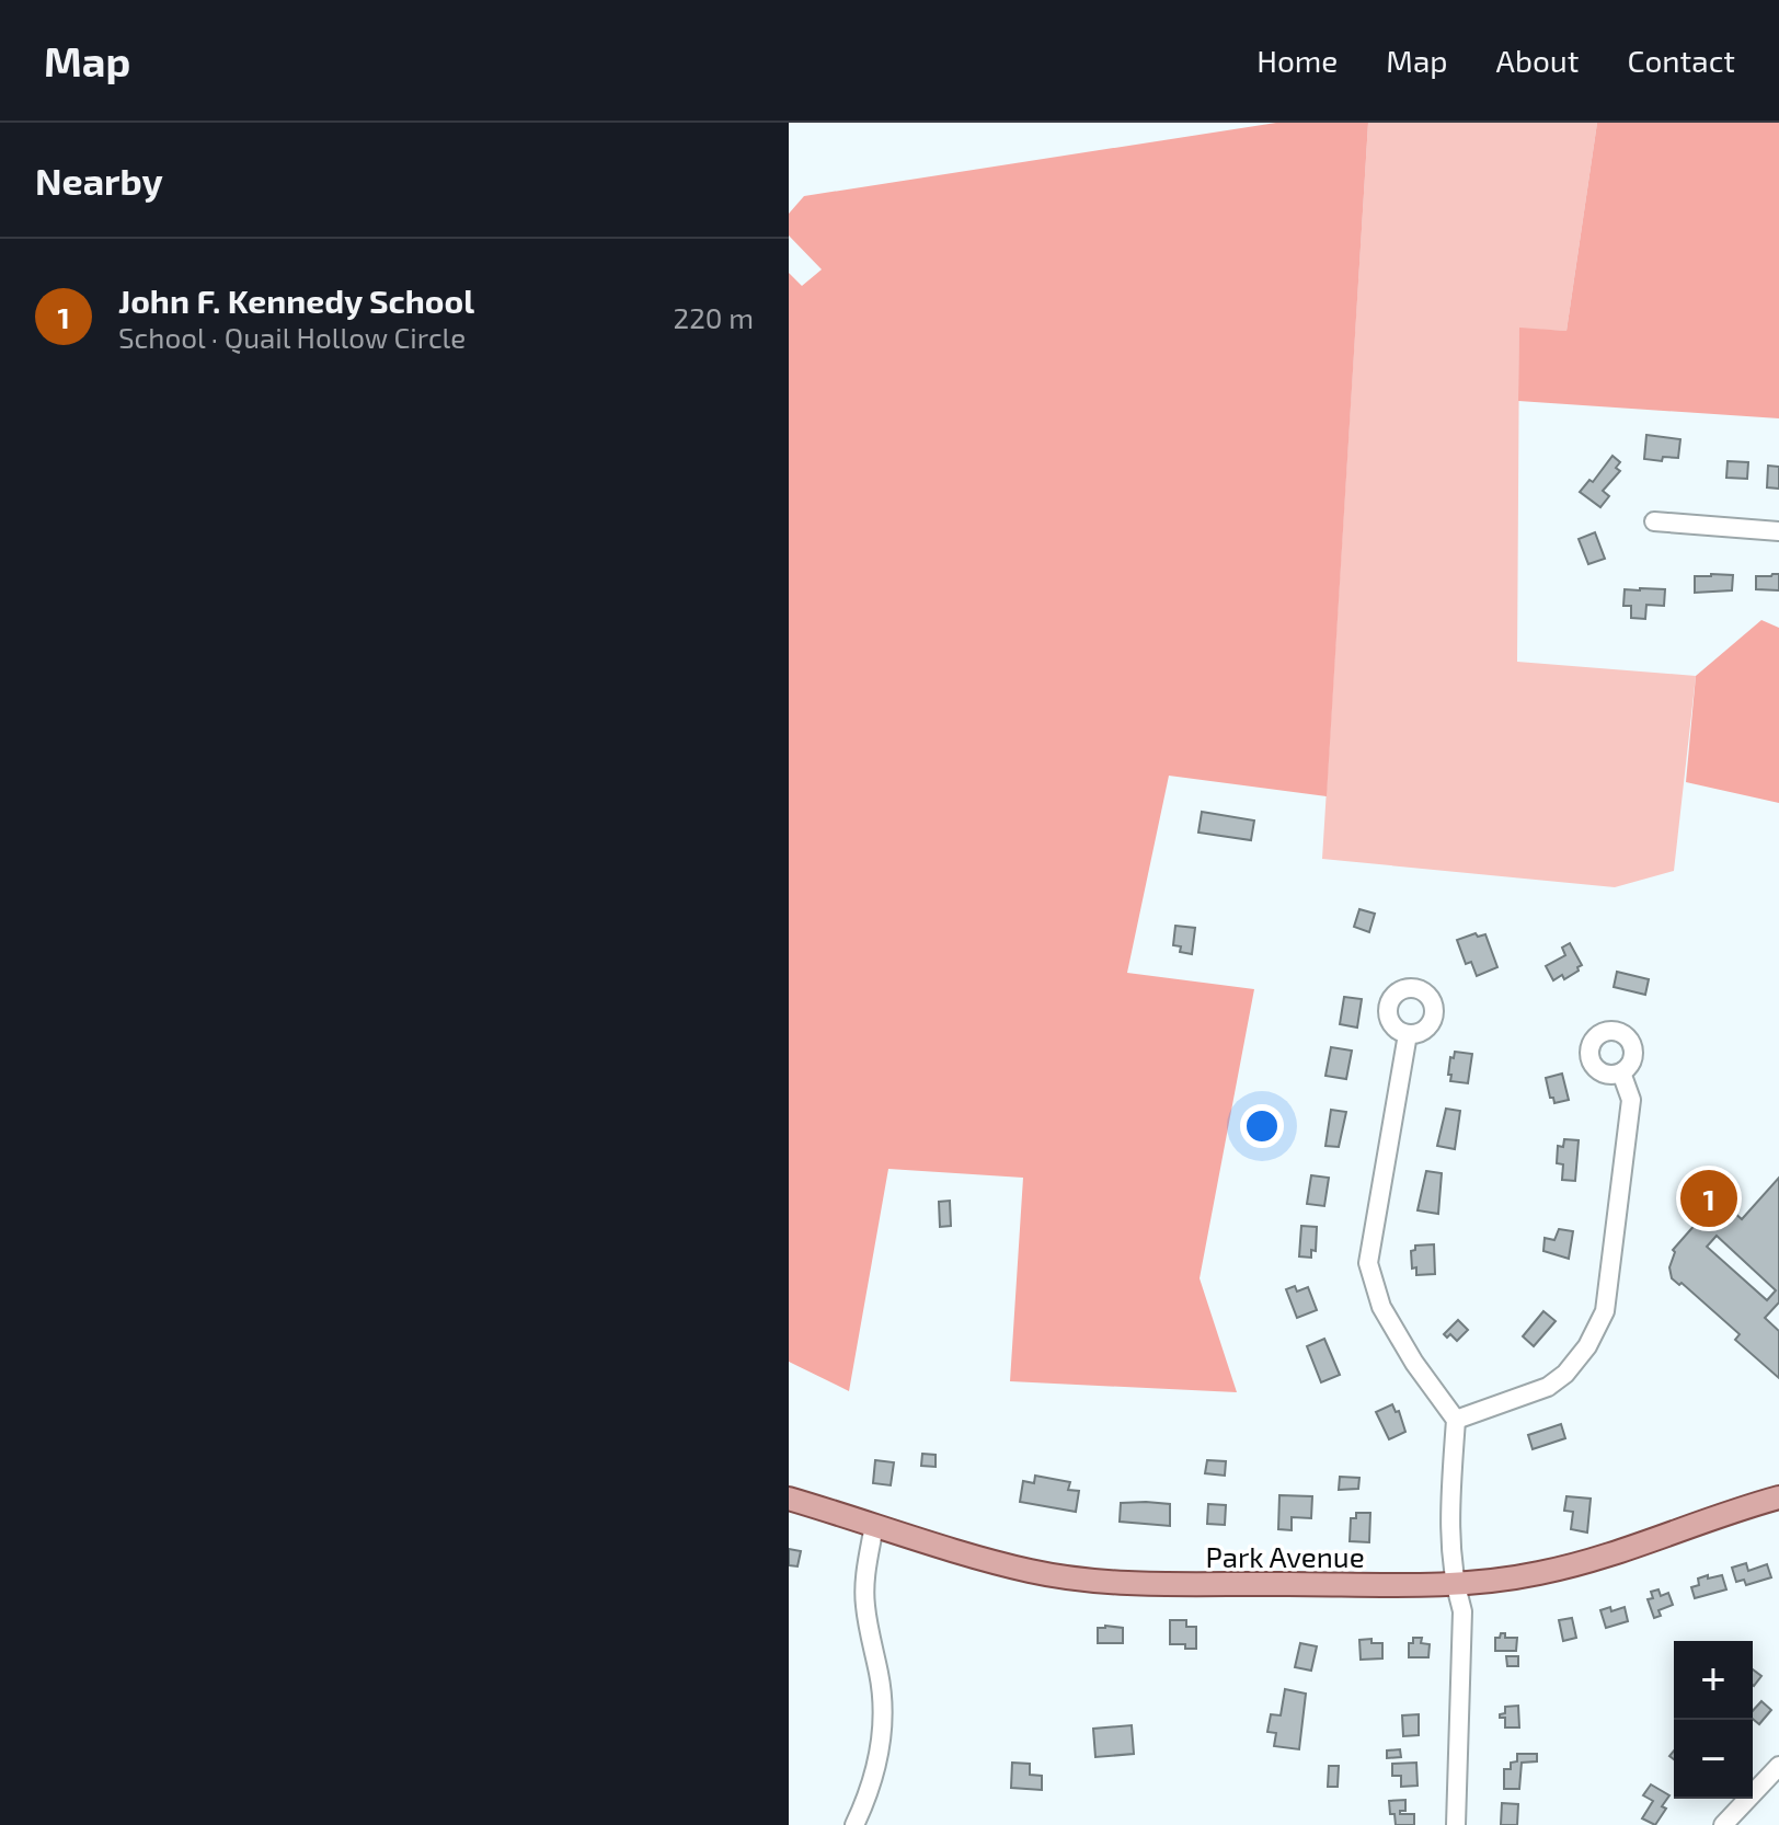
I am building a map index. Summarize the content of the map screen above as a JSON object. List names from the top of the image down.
{
  "streets": {
    "main road": ["Park Avenue"]
  },
  "page": {
    "header": "Map",
    "nav": [
      "Home",
      "Map",
      "About",
      "Contact"
    ],
    "heading": "Nearby",
    "list": [
      {
        "mark": "1",
        "name": "John F. Kennedy School",
        "note": "School · Quail Hollow Circle",
        "value": "220 m"
      }
    ],
    "pins": "1",
    "map_buttons": ["+", "−"]
  }
}
